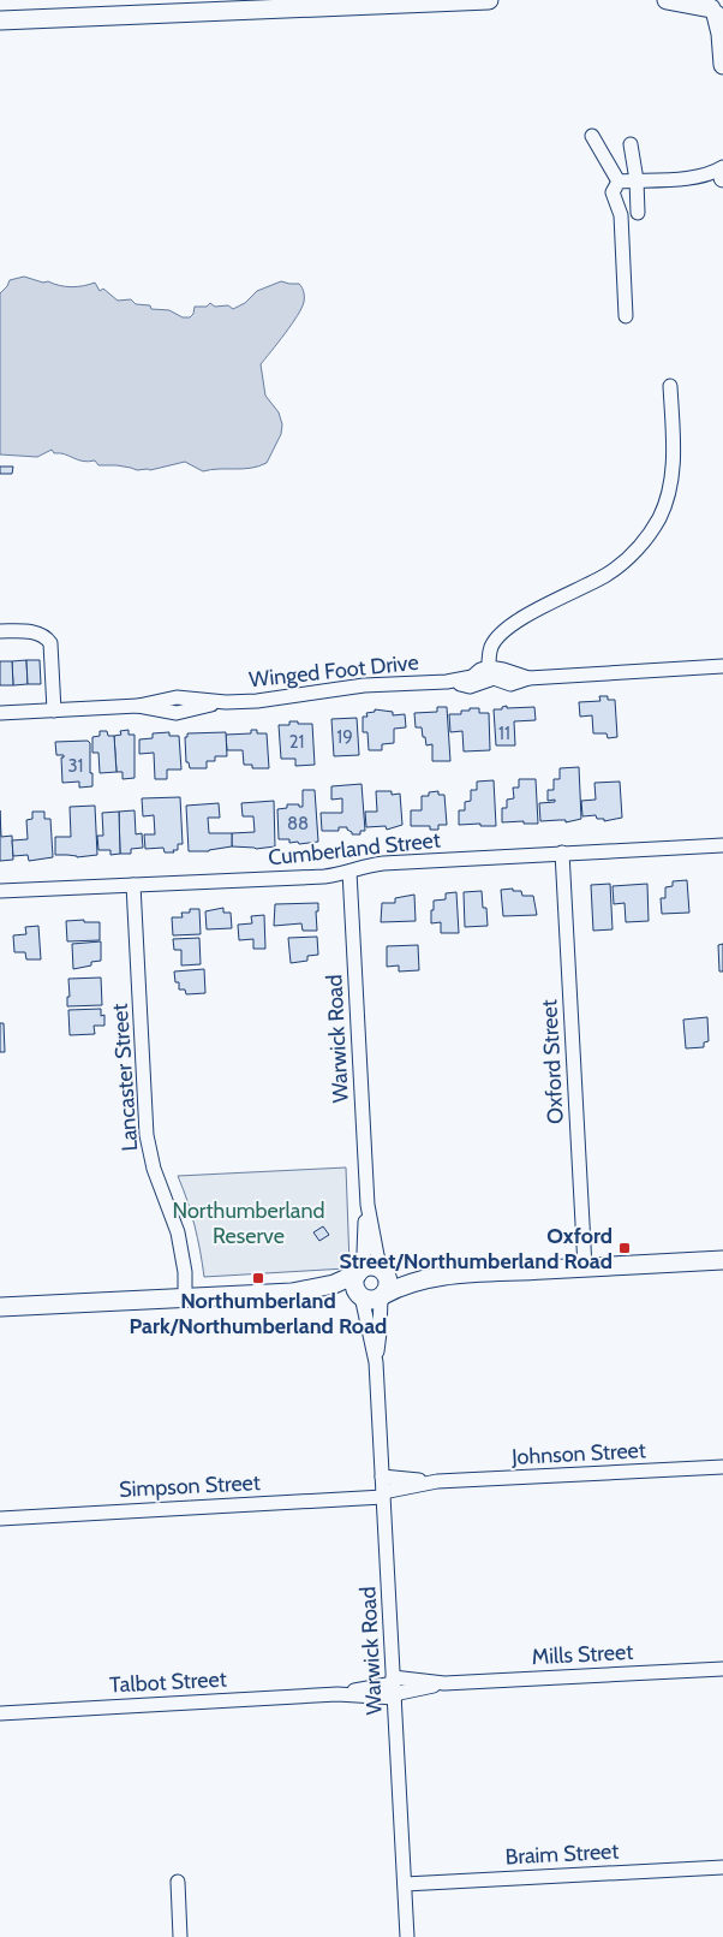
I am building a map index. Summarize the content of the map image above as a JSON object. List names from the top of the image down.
{
  "streets": {
    "street": [
      "Winged Foot Drive",
      "Cumberland Street",
      "Warwick Road",
      "Oxford Street",
      "Lancaster Street",
      "Johnson Street",
      "Simpson Street",
      "Mills Street",
      "Talbot Street",
      "Braim Street"
    ]
  },
  "crossings": [
    ["Cumberland Street", "Warwick Road"],
    ["Cumberland Street", "Oxford Street"],
    ["Cumberland Street", "Lancaster Street"],
    ["Warwick Road", "Johnson Street"],
    ["Warwick Road", "Simpson Street"],
    ["Warwick Road", "Mills Street"],
    ["Warwick Road", "Talbot Street"],
    ["Warwick Road", "Braim Street"],
    ["Johnson Street", "Simpson Street"],
    ["Mills Street", "Talbot Street"]
  ],
  "parks": ["Northumberland Reserve"],
  "places": {
    "transit": ["Oxford Street/Northumberland Road", "Northumberland Park/Northumberland Road"]
  },
  "house_numbers": [
    "11",
    "19",
    "21",
    "31",
    "88"
  ]
}
